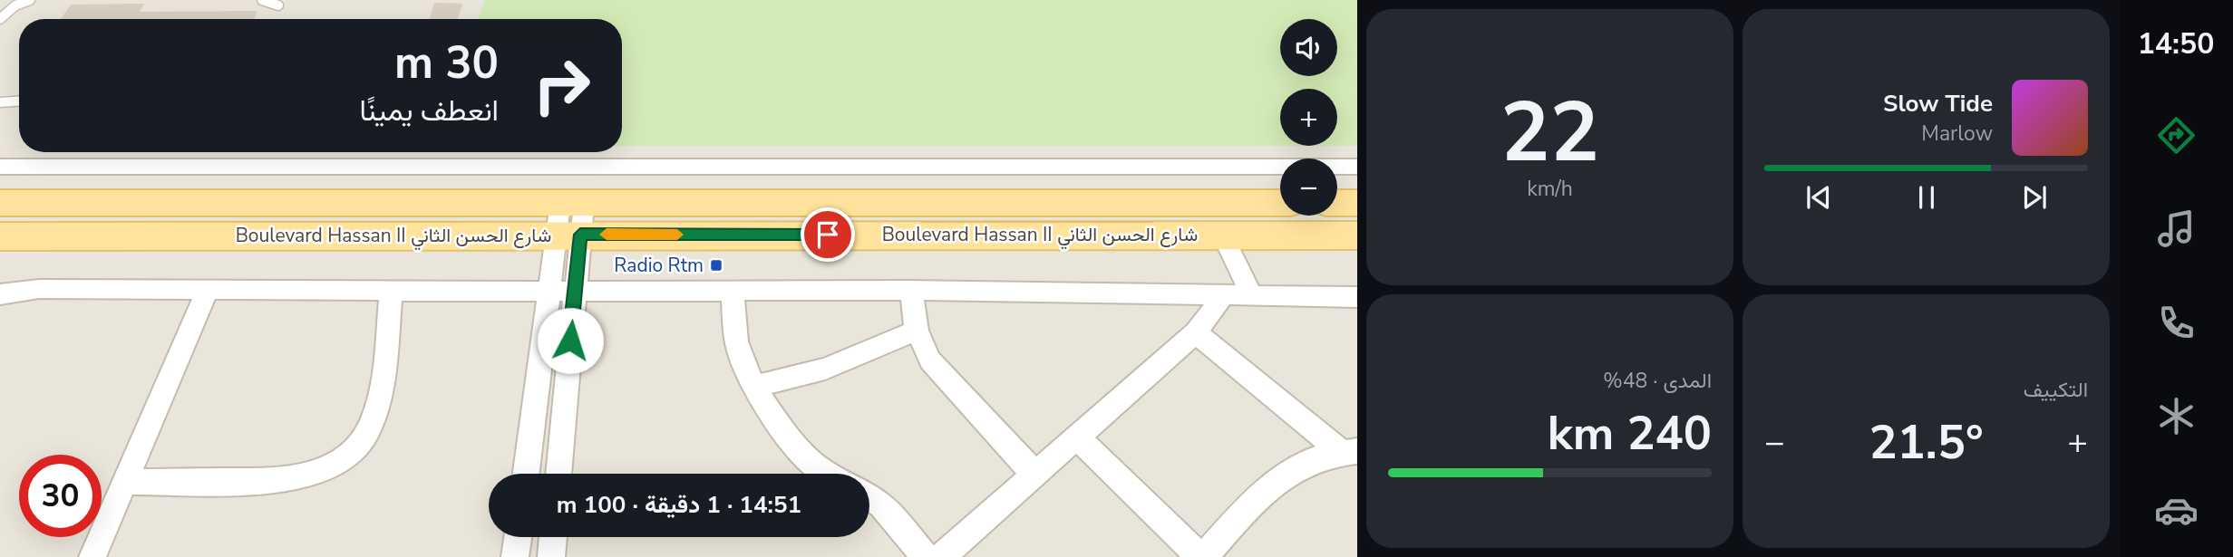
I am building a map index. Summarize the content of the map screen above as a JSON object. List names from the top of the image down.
{
  "streets": {
    "main road": ["Boulevard Hassan II شارع الحسن الثاني"]
  },
  "places": {
    "transit": ["Radio Rtm"]
  },
  "page": {
    "tabs": "14:50",
    "tile": [
      ["22", "km/h"],
      "التكييف",
      ["المدى · 48%", "240 km"]
    ],
    "map_buttons": ["+", "−"],
    "turn": ["30 m", "انعطف يمينًا"],
    "song": ["Slow Tide", "Marlow"],
    "heat": ["−", "21.5°", "+"],
    "limit": "30",
    "trip": "14:51 · 1 دقيقة · 100 m"
  }
}
